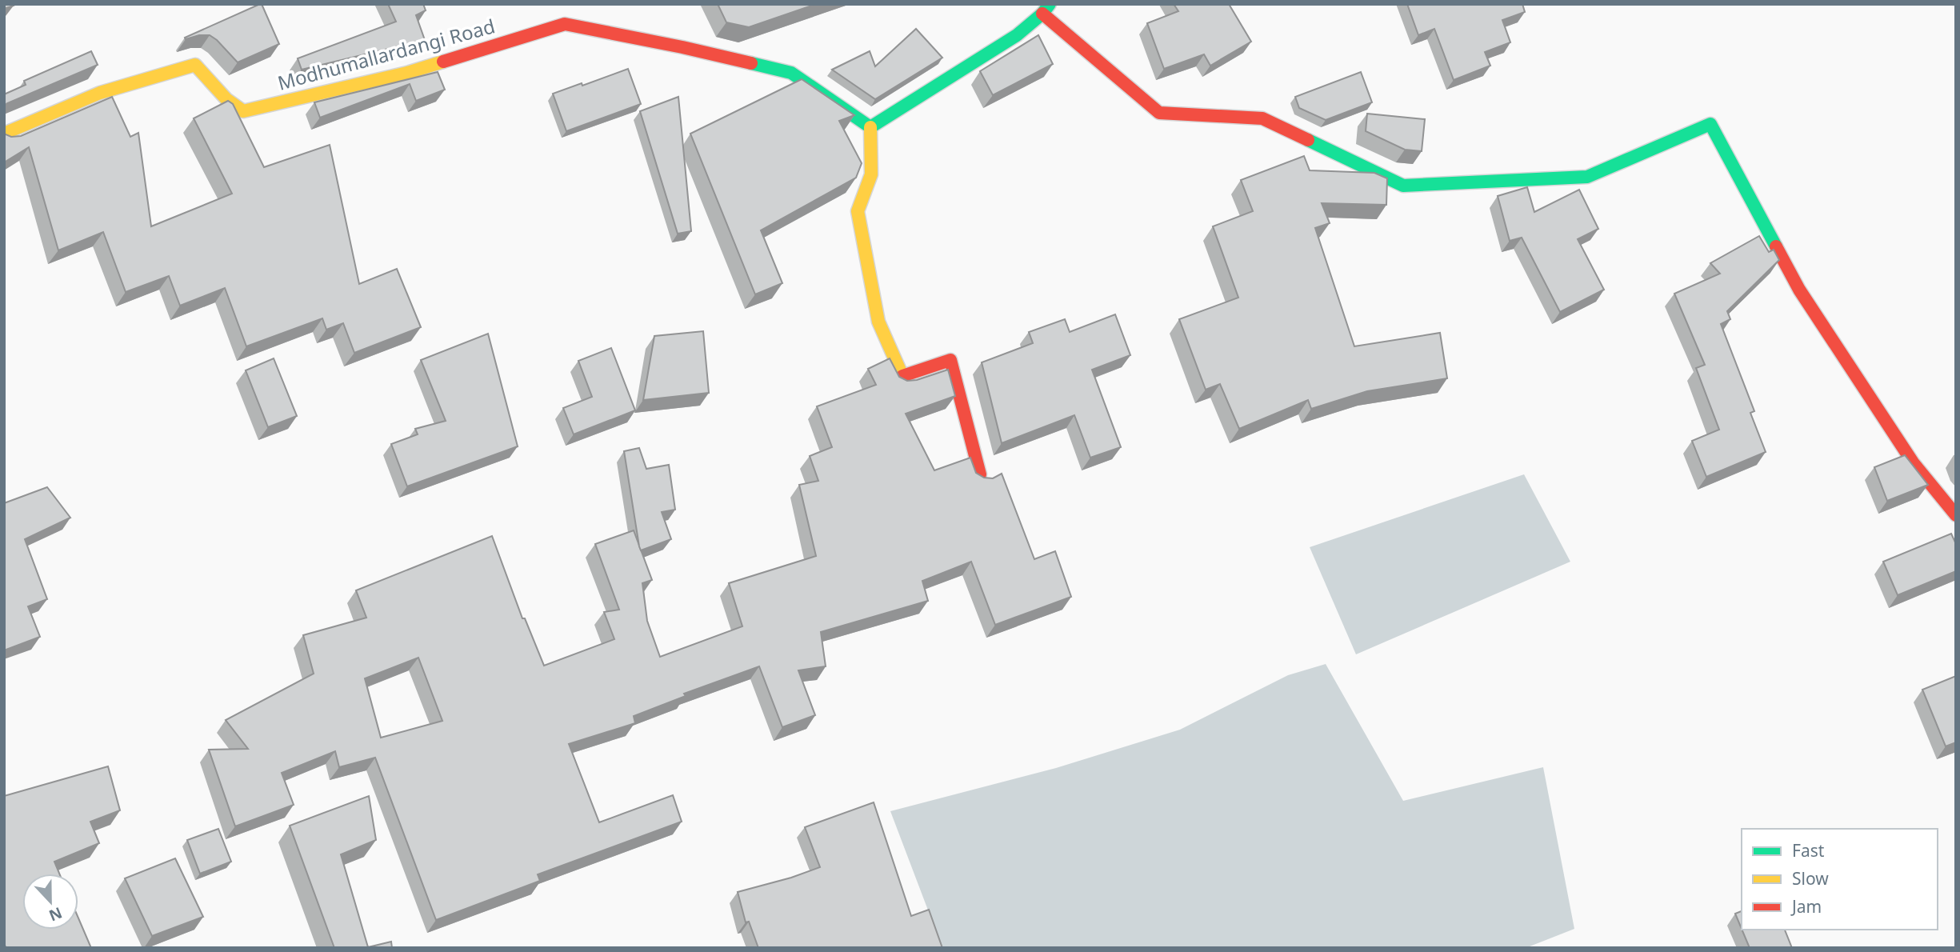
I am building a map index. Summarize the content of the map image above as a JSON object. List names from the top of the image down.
{
  "streets": {
    "street": ["Modhumallardangi Road"]
  },
  "legend": ["Fast", "Slow", "Jam"],
  "north": "bottom"
}
